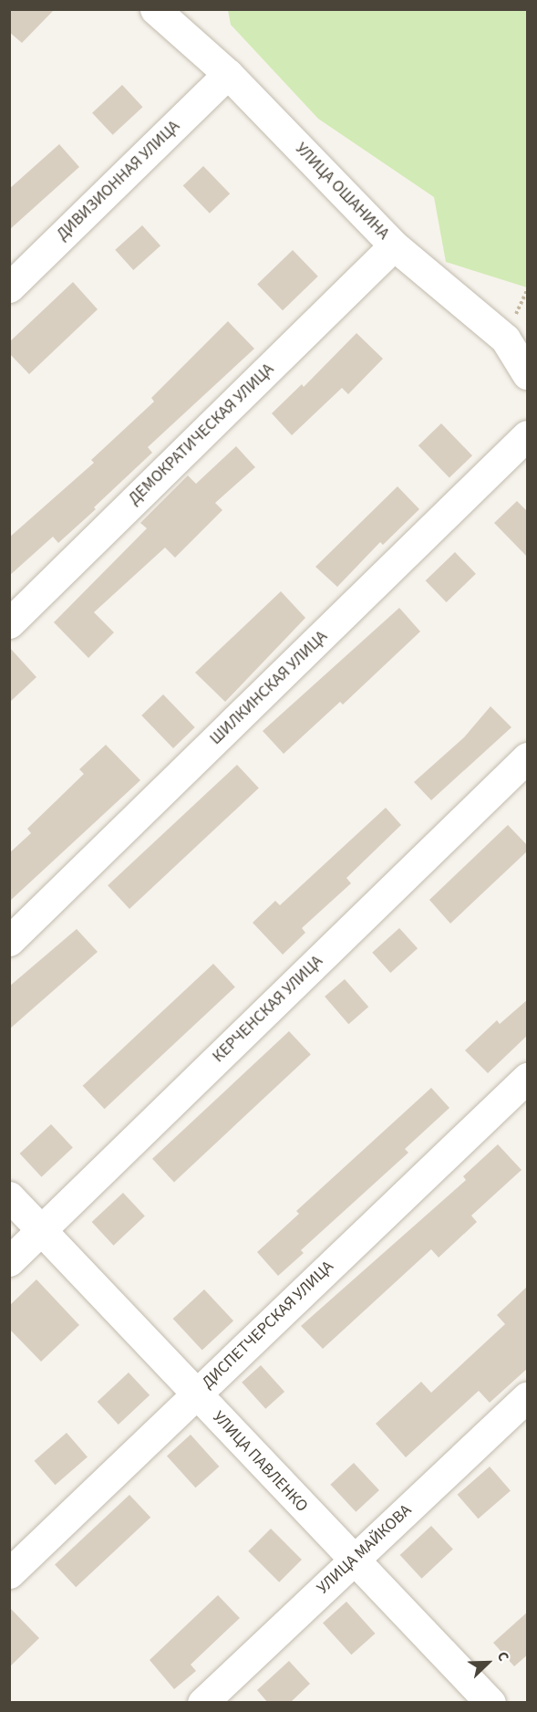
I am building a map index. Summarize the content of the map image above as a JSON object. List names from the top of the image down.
{
  "streets": {
    "street": [
      "ДИВИЗИОННАЯ УЛИЦА",
      "УЛИЦА ОШАНИНА",
      "ДЕМОКРАТИЧЕСКАЯ УЛИЦА",
      "ШИЛКИНСКАЯ УЛИЦА",
      "КЕРЧЕНСКАЯ УЛИЦА",
      "ДИСПЕТЧЕРСКАЯ УЛИЦА",
      "УЛИЦА ПАВЛЕНКО",
      "УЛИЦА МАЙКОВА"
    ]
  },
  "crossings": [
    ["ДИВИЗИОННАЯ УЛИЦА", "УЛИЦА ОШАНИНА"],
    ["УЛИЦА ОШАНИНА", "ДЕМОКРАТИЧЕСКАЯ УЛИЦА"],
    ["КЕРЧЕНСКАЯ УЛИЦА", "УЛИЦА ПАВЛЕНКО"],
    ["ДИСПЕТЧЕРСКАЯ УЛИЦА", "УЛИЦА ПАВЛЕНКО"],
    ["УЛИЦА ПАВЛЕНКО", "УЛИЦА МАЙКОВА"]
  ],
  "north": "top right"
}
